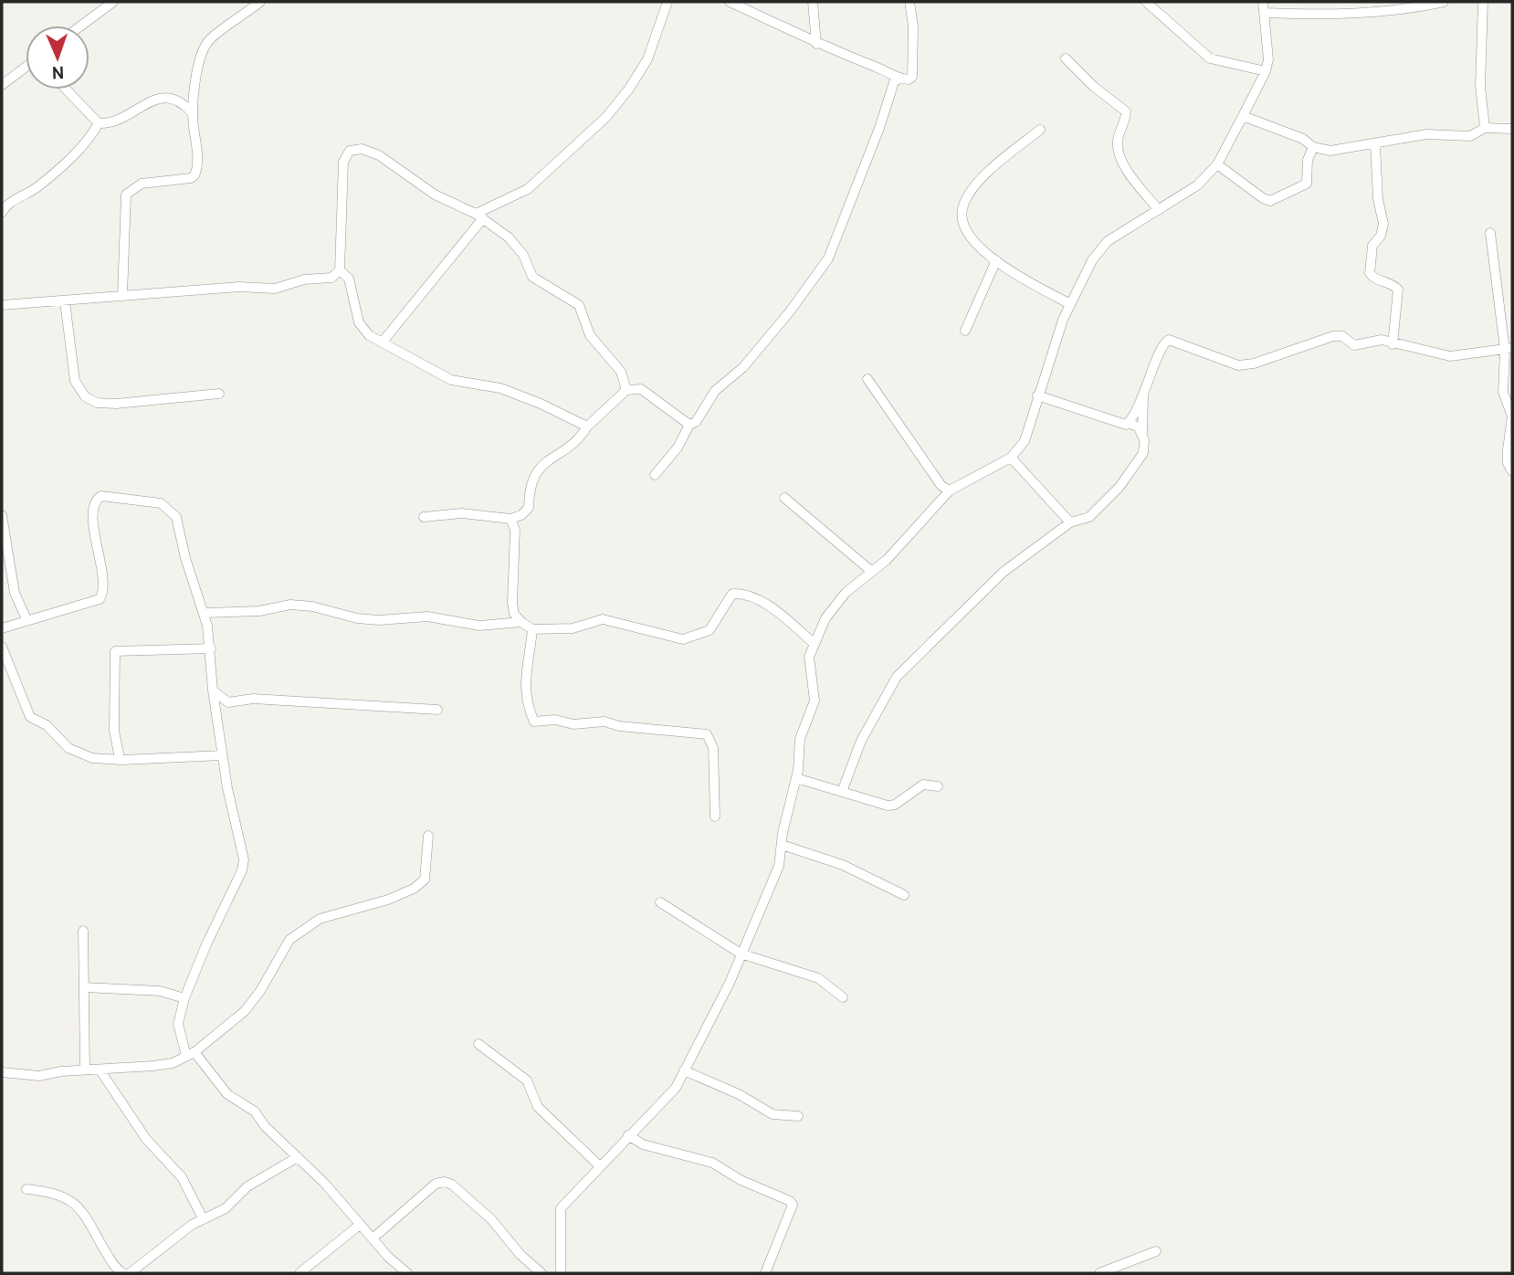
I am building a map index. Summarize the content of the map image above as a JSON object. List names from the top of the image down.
{
  "north": "bottom"
}
